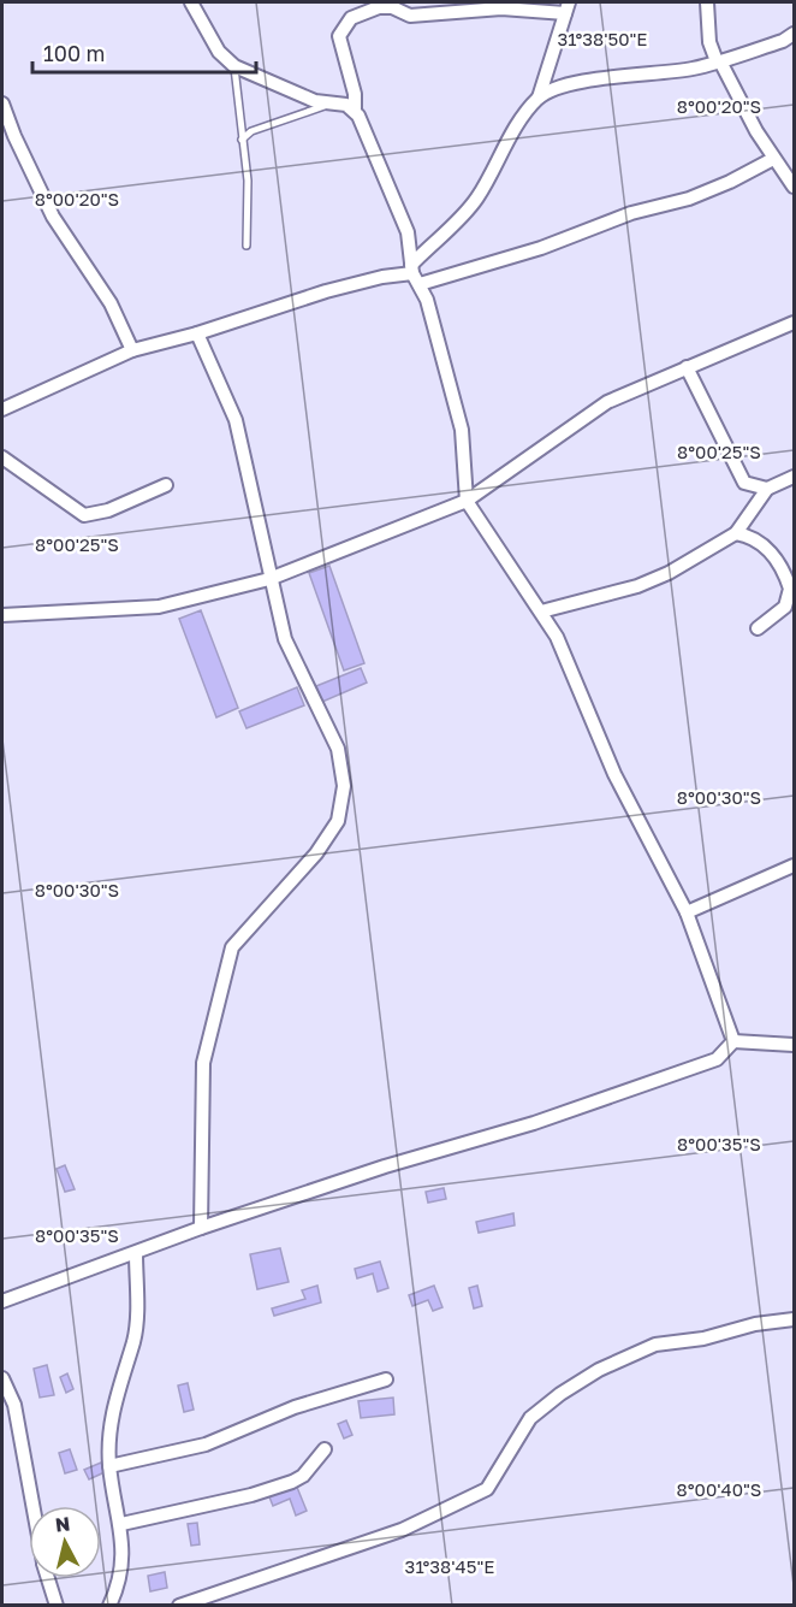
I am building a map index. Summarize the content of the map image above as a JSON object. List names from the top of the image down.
{
  "scale_bar": "100 m",
  "north": "top",
  "coordinates": [
    "31°38'50\"E",
    "8°00'20\"S",
    "8°00'25\"S",
    "8°00'30\"S",
    "8°00'35\"S",
    "8°00'40\"S",
    "31°38'45\"E"
  ]
}
